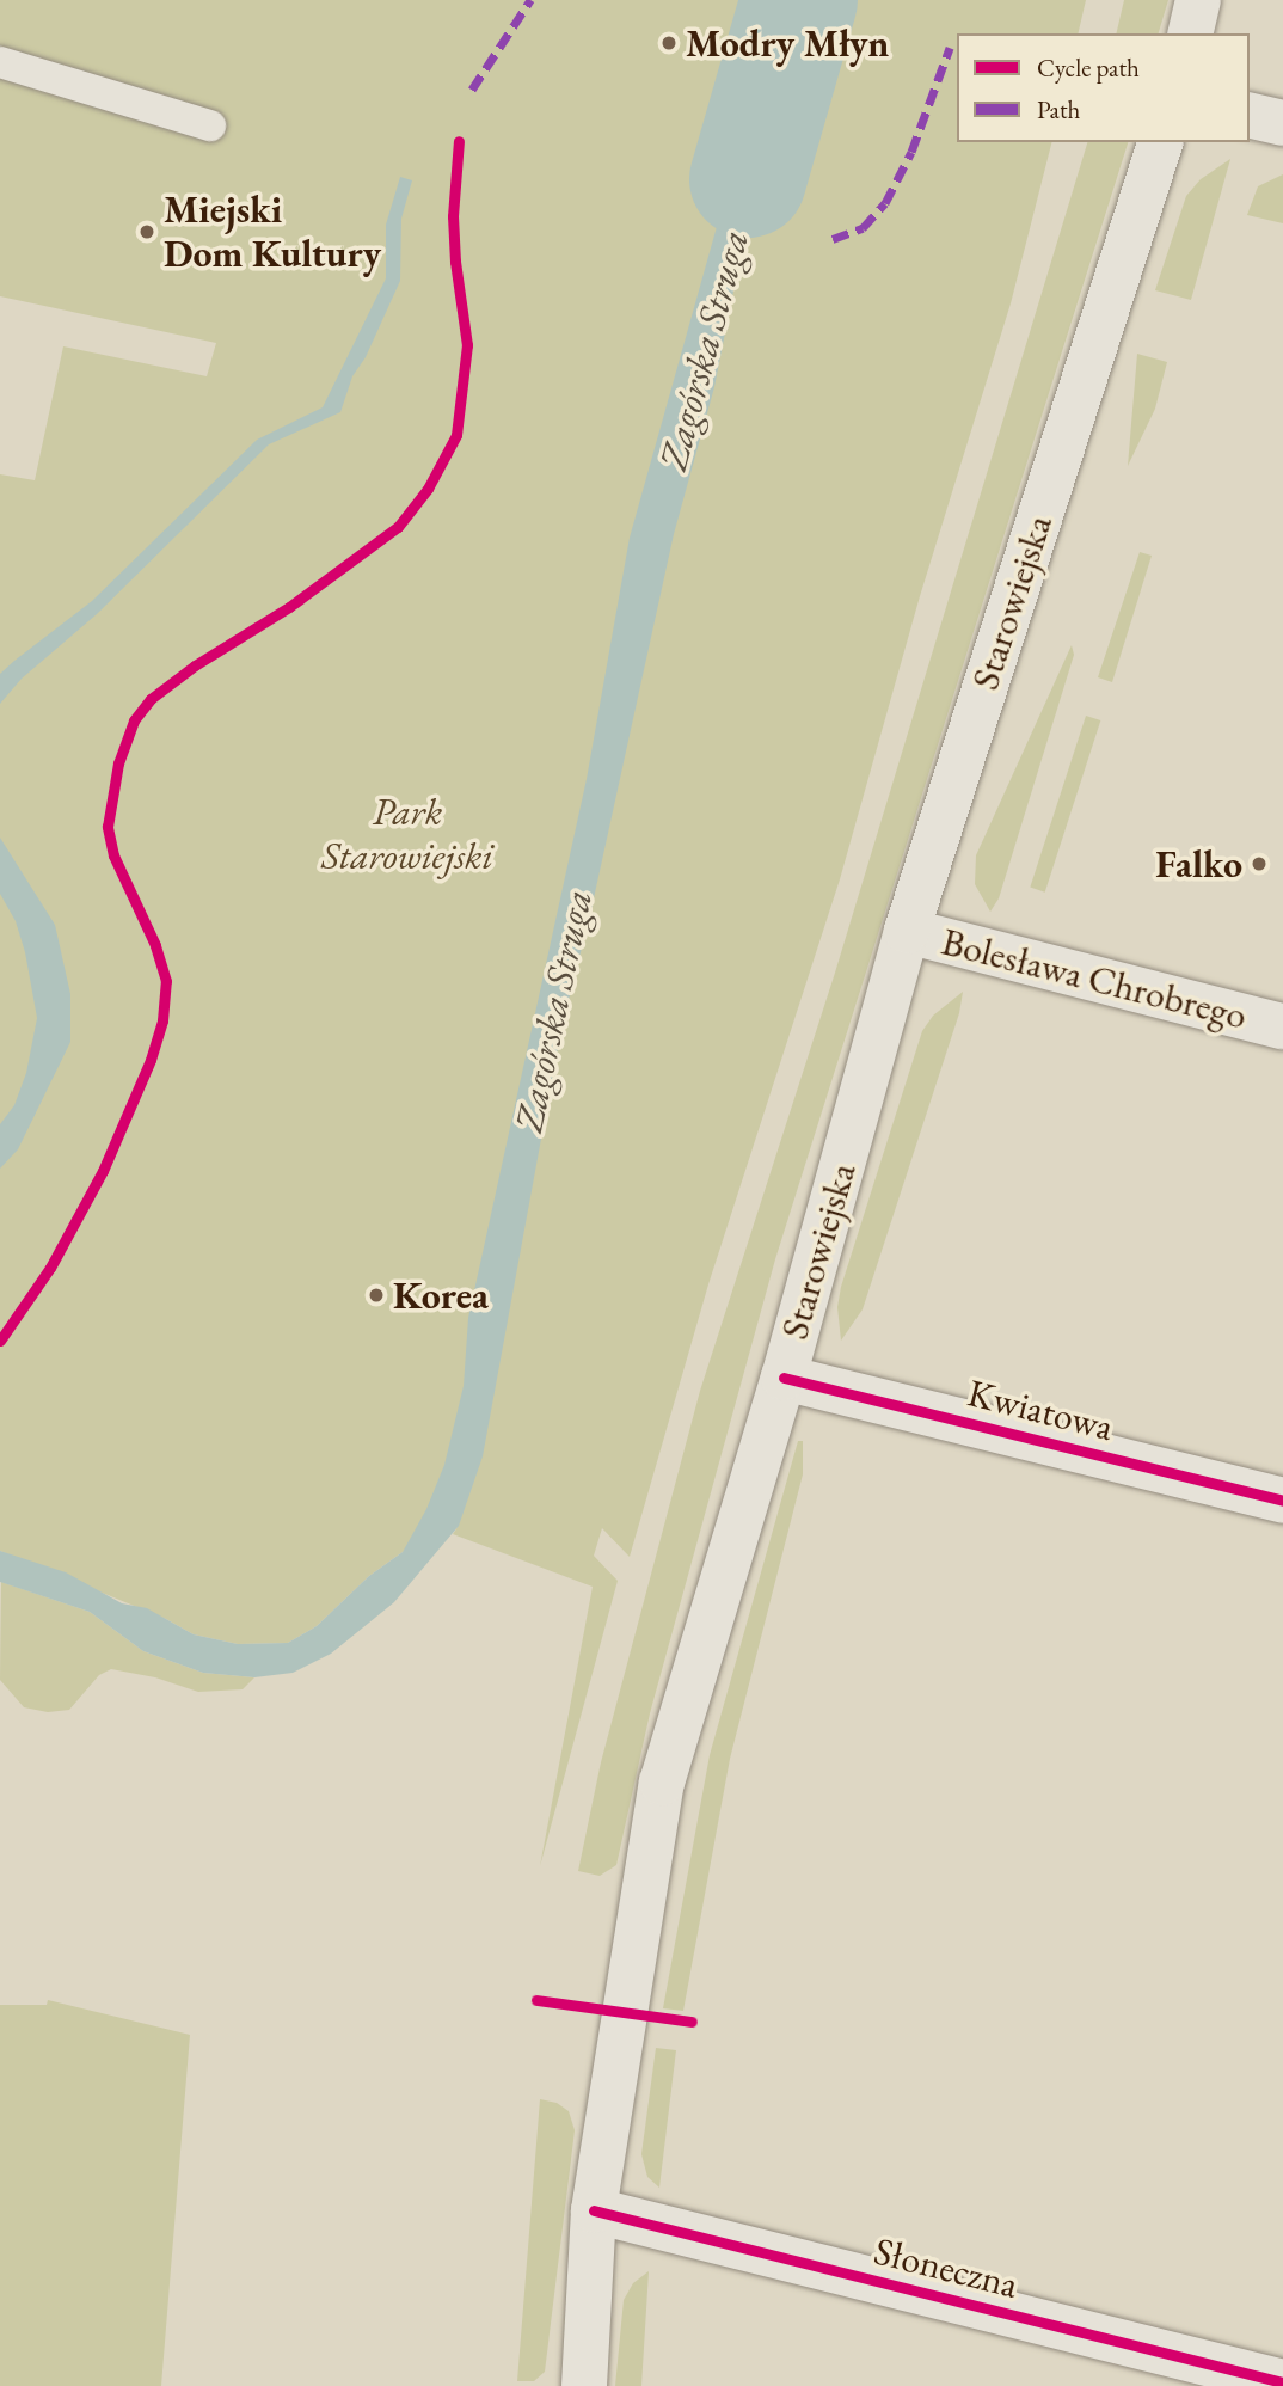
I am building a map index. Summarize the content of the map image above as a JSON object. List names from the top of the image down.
{
  "streets": {
    "main road": [
      "Starowiejska",
      "Bolesława Chrobrego",
      "Kwiatowa",
      "Słoneczna"
    ]
  },
  "crossings": [
    ["Starowiejska", "Bolesława Chrobrego"],
    ["Starowiejska", "Kwiatowa"],
    ["Starowiejska", "Słoneczna"]
  ],
  "water": ["Zagórska Struga"],
  "parks": ["Park Starowiejski"],
  "places": [
    "Modry Młyn",
    "Miejski Dom Kultury",
    "Falko",
    "Korea"
  ],
  "legend": ["Cycle path", "Path"]
}
